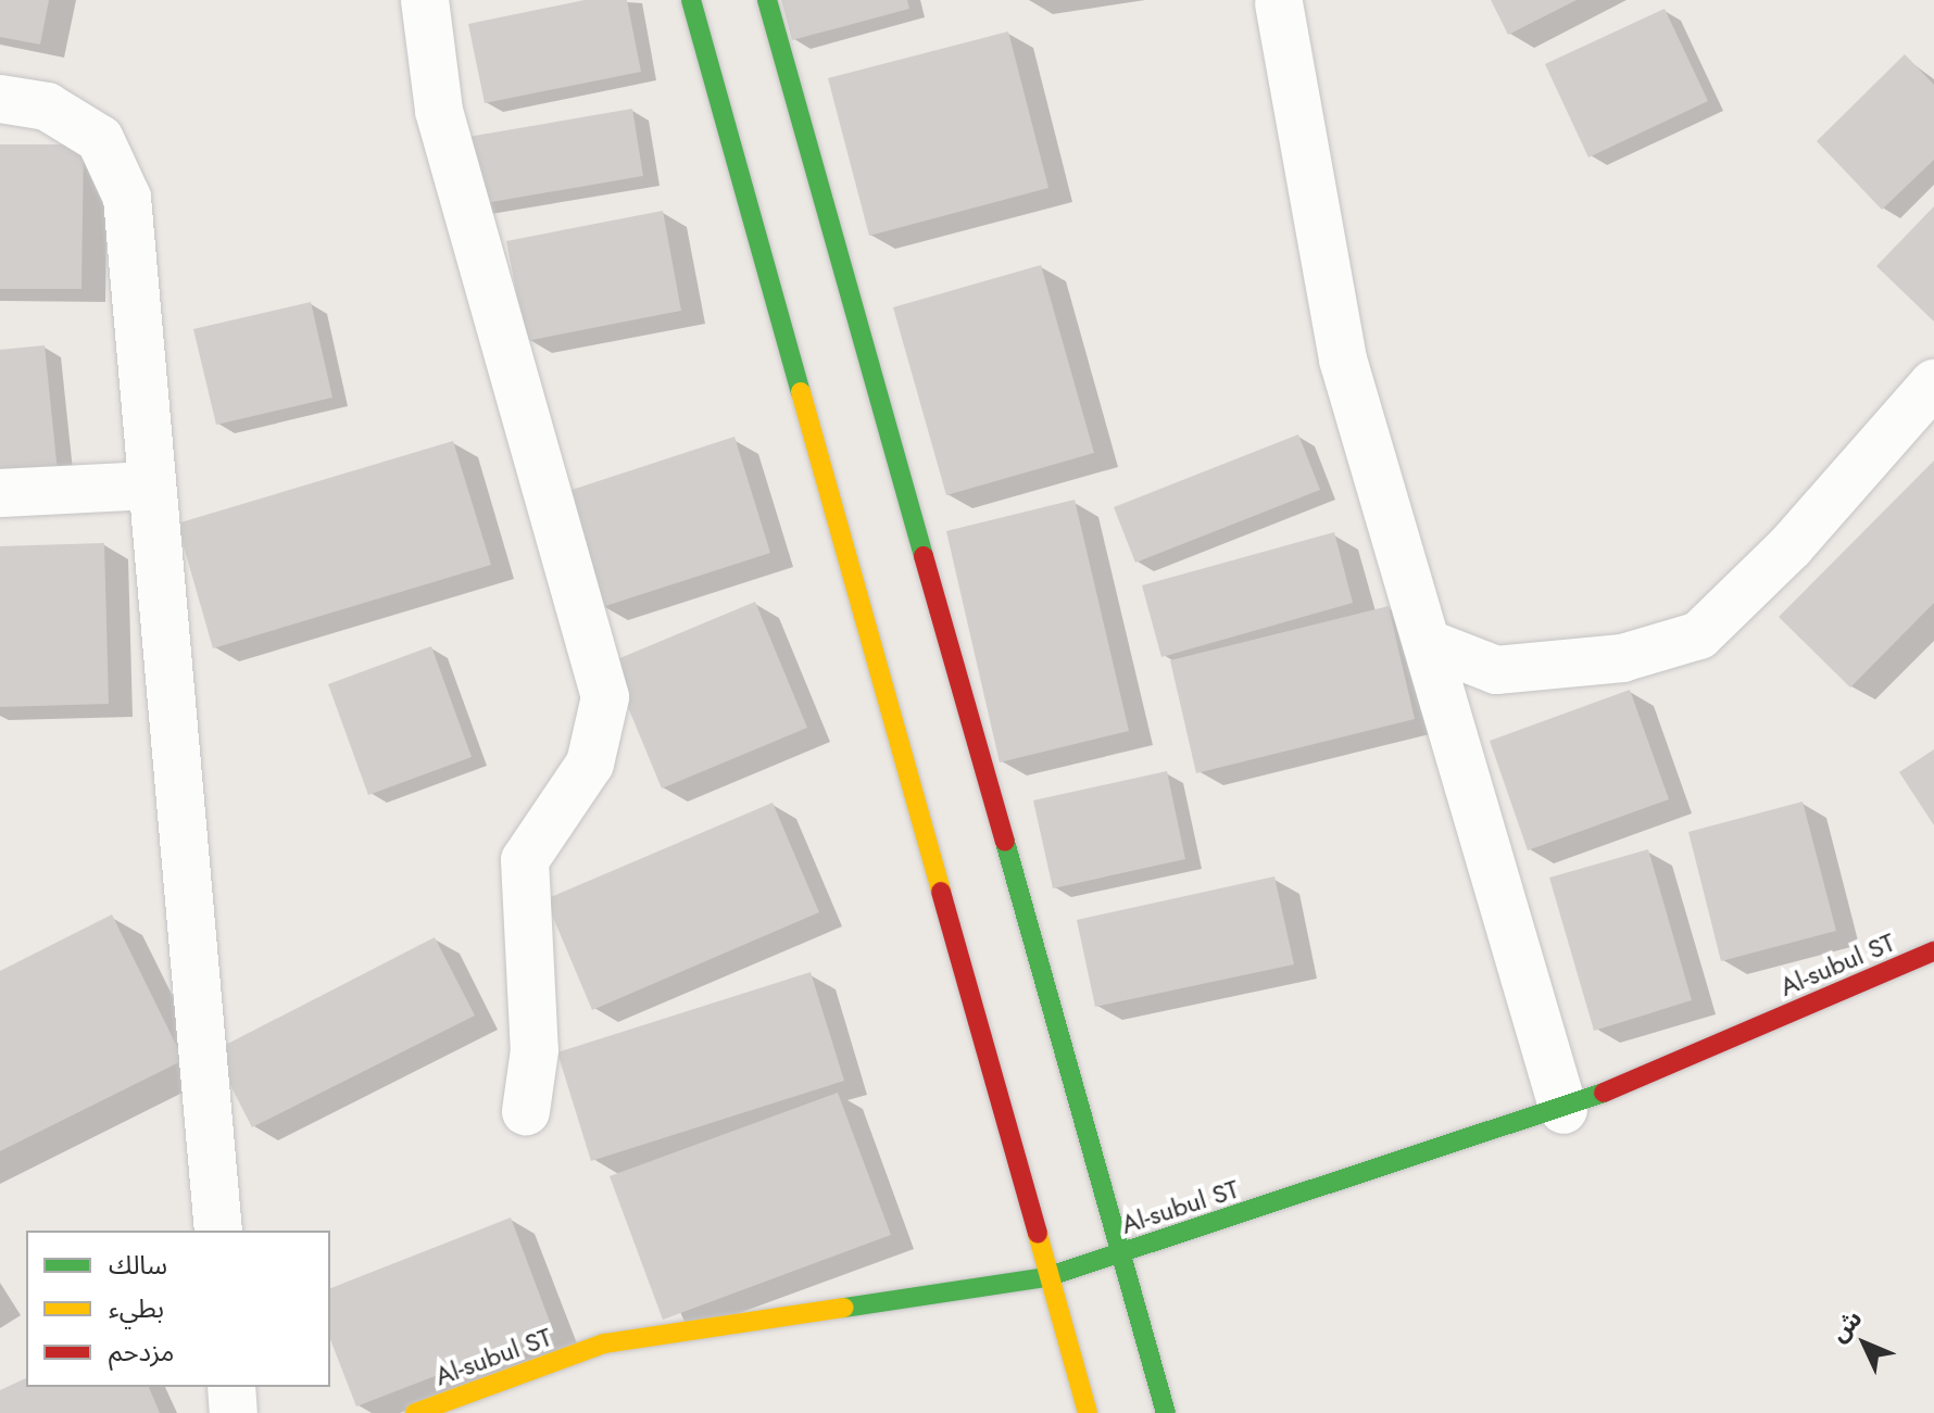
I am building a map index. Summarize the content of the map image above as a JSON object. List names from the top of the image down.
{
  "streets": {
    "main road": ["Al-subul ST"]
  },
  "legend": ["سالك", "بطيء", "مزدحم"],
  "north": "top left"
}
